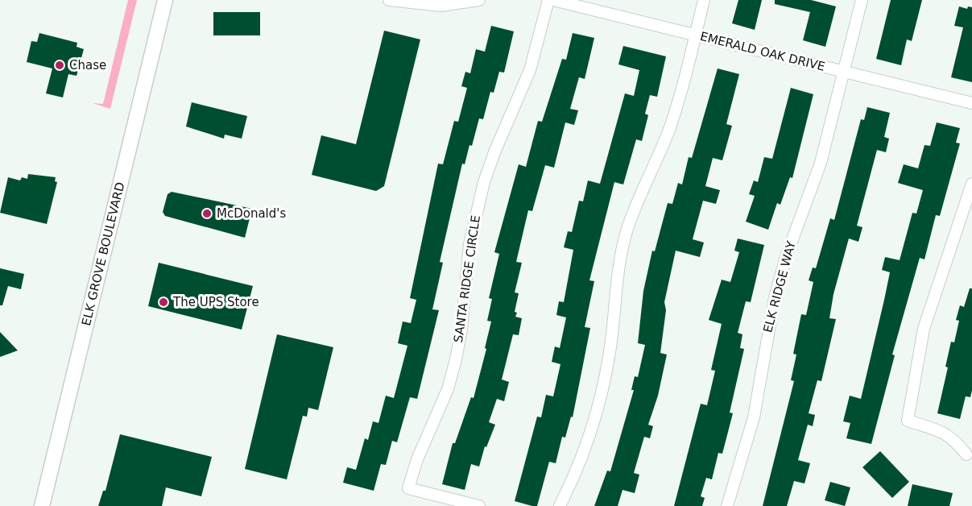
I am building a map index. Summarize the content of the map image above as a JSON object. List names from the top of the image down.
{
  "streets": {
    "main road": ["ELK GROVE BOULEVARD"],
    "street": ["EMERALD OAK DRIVE", "SANTA RIDGE CIRCLE", "ELK RIDGE WAY"]
  },
  "crossings": [
    ["EMERALD OAK DRIVE", "ELK RIDGE WAY"]
  ],
  "places": ["Chase", "McDonald's", "The UPS Store"]
}
